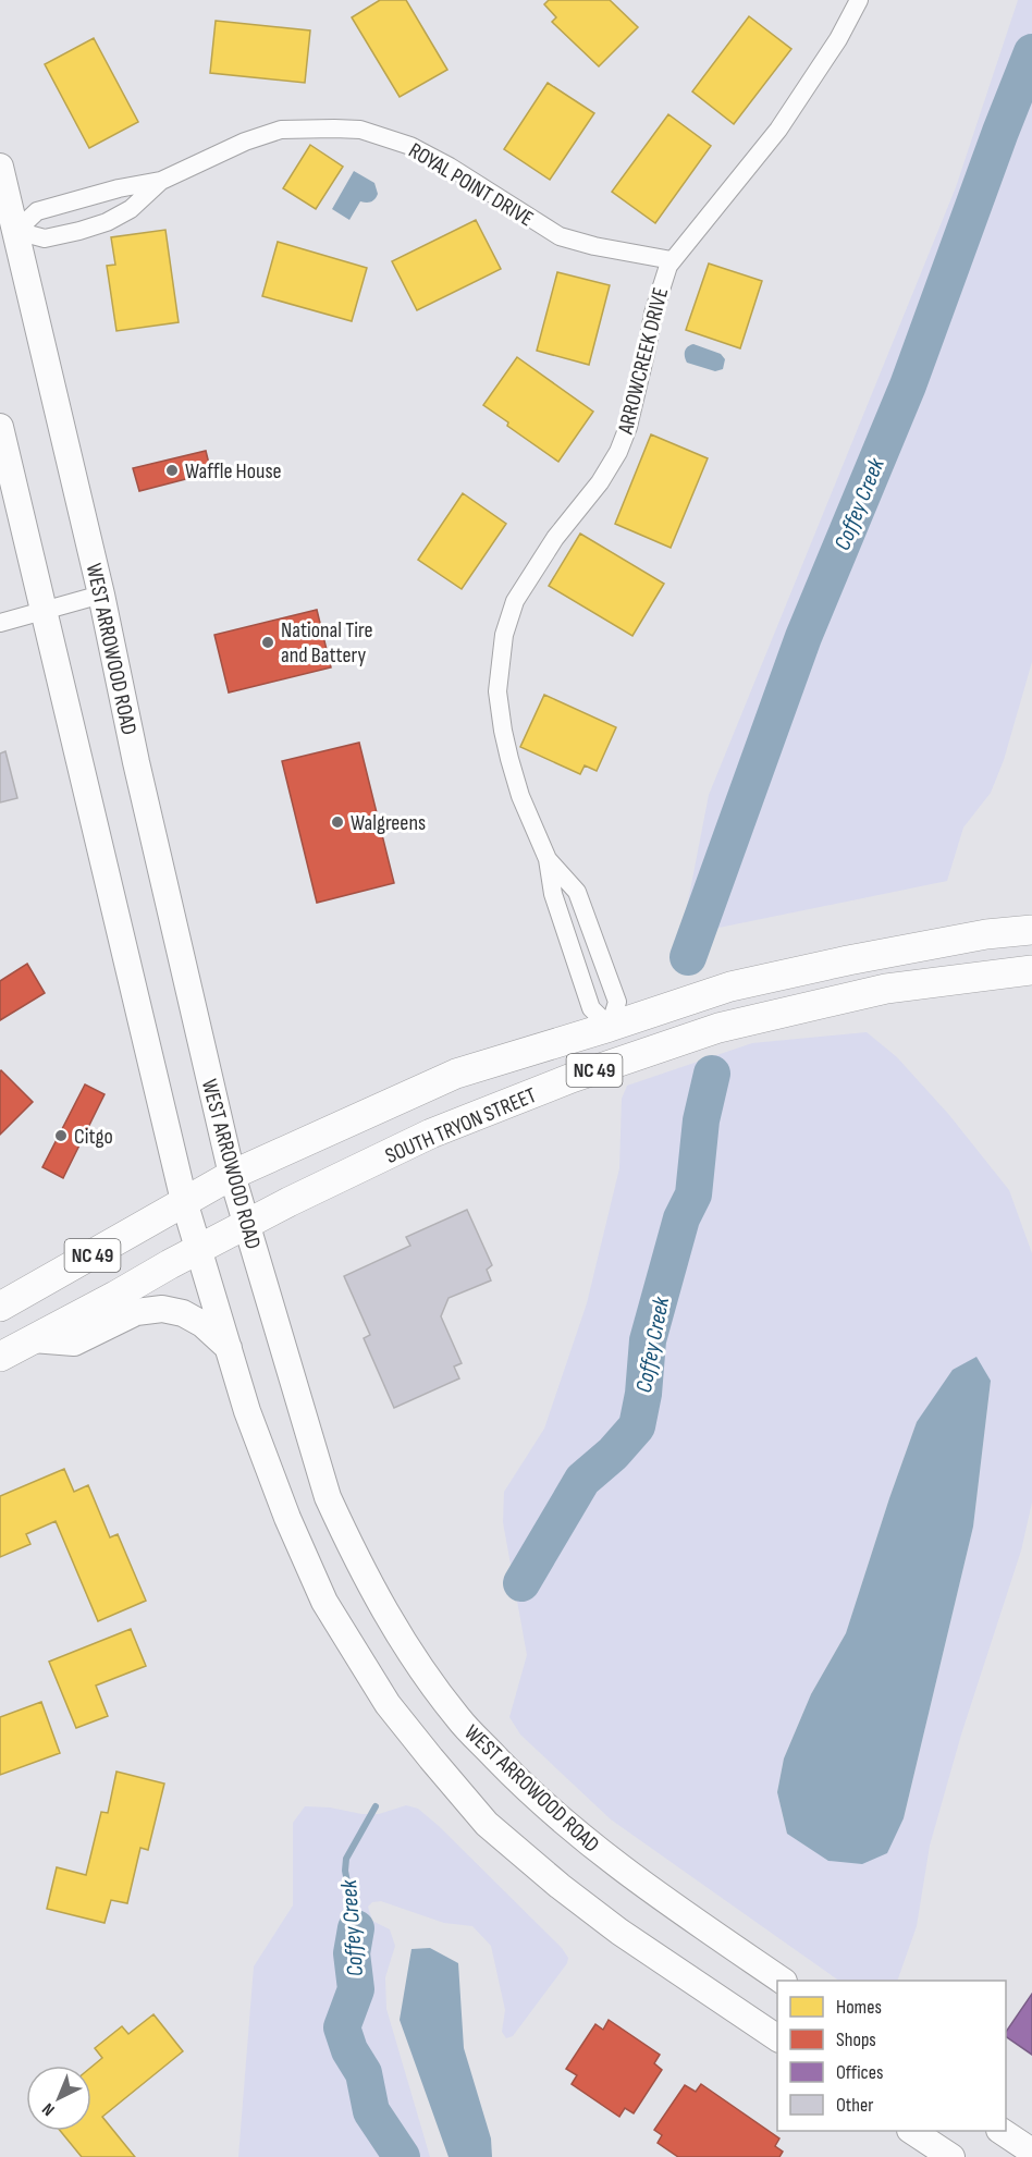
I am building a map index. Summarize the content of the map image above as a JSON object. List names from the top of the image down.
{
  "streets": {
    "main road": ["WEST ARROWOOD ROAD", "NC 49", "SOUTH TRYON STREET"],
    "street": ["ROYAL POINT DRIVE", "ARROWCREEK DRIVE"]
  },
  "crossings": [
    ["ROYAL POINT DRIVE", "ARROWCREEK DRIVE"],
    ["ROYAL POINT DRIVE", "WEST ARROWOOD ROAD"],
    ["ARROWCREEK DRIVE", "SOUTH TRYON STREET"],
    ["WEST ARROWOOD ROAD", "SOUTH TRYON STREET"]
  ],
  "water": ["Coffey Creek"],
  "places": [
    "Waffle House",
    "National Tire and Battery",
    "Walgreens",
    "Citgo"
  ],
  "legend": [
    "Homes",
    "Shops",
    "Offices",
    "Other"
  ],
  "north": "bottom left"
}
